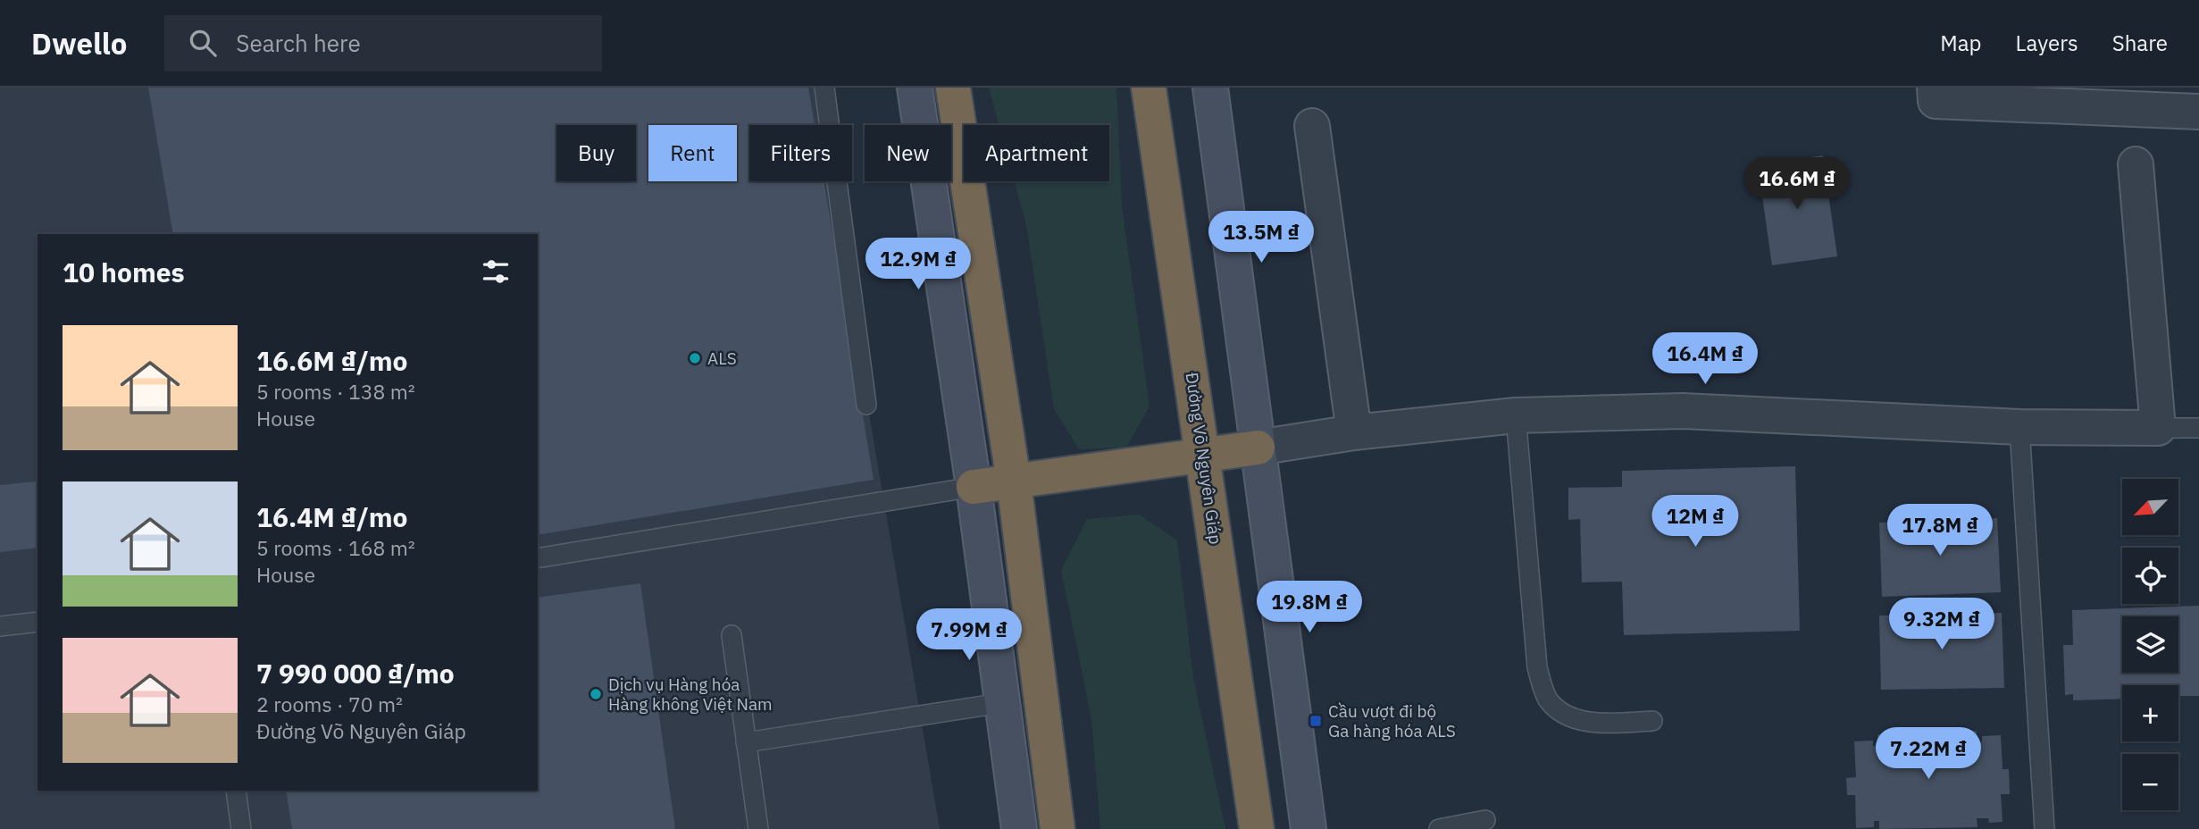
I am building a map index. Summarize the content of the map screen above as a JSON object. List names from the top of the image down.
{
  "streets": {
    "highway": ["Đường Võ Nguyên Giáp"]
  },
  "places": {
    "other": ["ALS", "Dịch vụ Hàng hóa Hàng không Việt Nam"],
    "transit": ["Cầu vượt đi bộ Ga hàng hóa ALS"]
  },
  "north": "bottom left",
  "page": {
    "header": "Dwello",
    "search": "Search here",
    "nav": ["Map", "Layers", "Share"],
    "chip": [
      "Buy",
      "Rent",
      "Filters",
      "New",
      "Apartment"
    ],
    "price": [
      "16.6M ₫",
      "13.5M ₫",
      "12.9M ₫",
      "16.4M ₫",
      "12M ₫",
      "17.8M ₫",
      "19.8M ₫",
      "9.32M ₫",
      "7.99M ₫",
      "7.22M ₫"
    ],
    "heading": "10 homes",
    "list": [
      {
        "name": "16.6M ₫/mo",
        "note": "5 rooms · 138 m² · House"
      },
      {
        "name": "16.4M ₫/mo",
        "note": "5 rooms · 168 m² · House"
      },
      {
        "name": "7 990 000 ₫/mo",
        "note": "2 rooms · 70 m² · Đường Võ Nguyên Giáp"
      }
    ],
    "map_buttons": ["+", "−"]
  }
}
